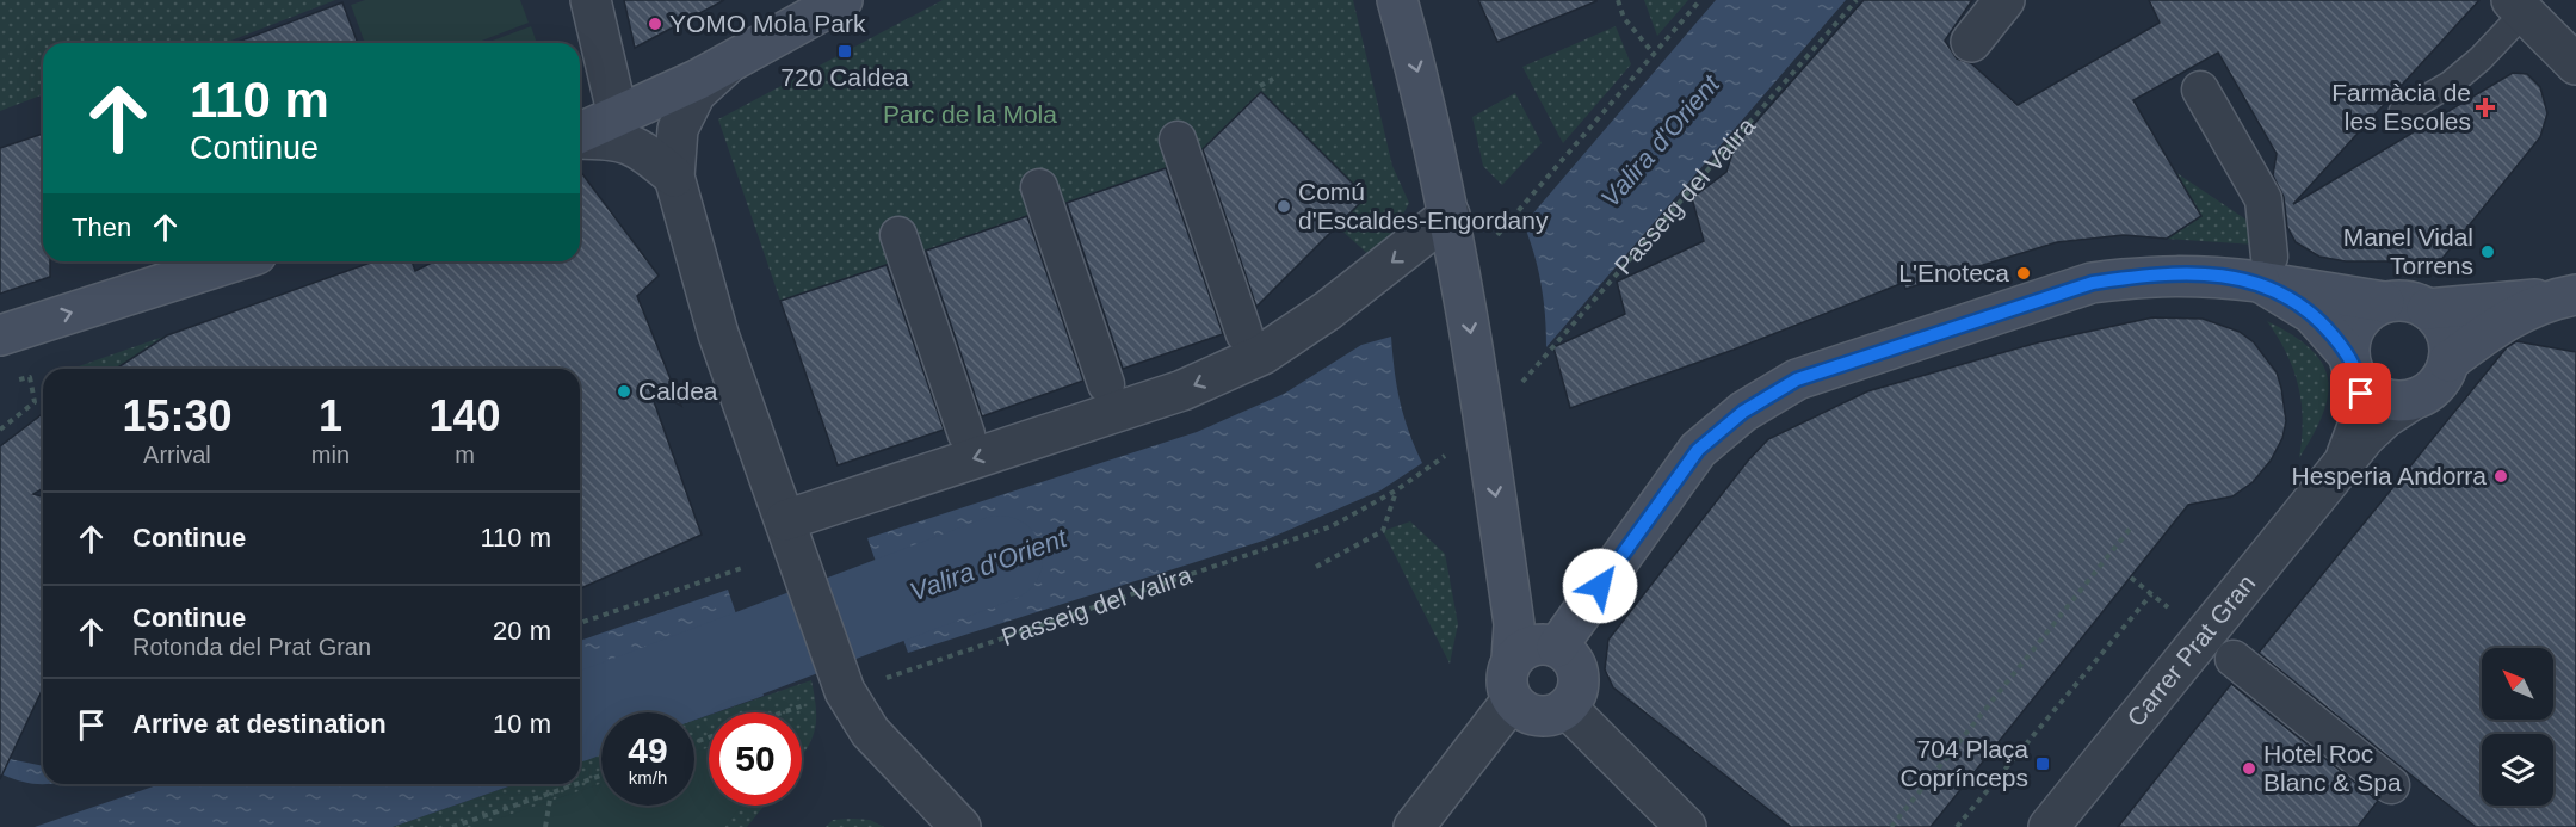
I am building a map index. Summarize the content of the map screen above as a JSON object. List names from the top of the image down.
{
  "streets": {
    "street": ["Carrer Prat Gran"],
    "path": ["Passeig del Valira"]
  },
  "water": ["Valira d'Orient"],
  "parks": ["Parc de la Mola"],
  "places": {
    "other": [
      "YOMO Mola Park",
      "Comú d'Escaldes-Engordany",
      "Manel Vidal Torrens",
      "L'Enoteca",
      "Caldea",
      "Hesperia Andorra",
      "Hotel Roc Blanc & Spa"
    ],
    "transit": ["720 Caldea", "704 Plaça Coprínceps"],
    "health": ["Farmàcia de les Escoles"]
  },
  "north": "top left",
  "page": {
    "turn": ["110 m", "Continue"],
    "then": "Then",
    "eta": [
      "15:30",
      "Arrival",
      "1",
      "min",
      "140",
      "m"
    ],
    "list": [
      {
        "name": "Continue",
        "value": "110 m"
      },
      {
        "name": "Continue",
        "note": "Rotonda del Prat Gran",
        "value": "20 m"
      },
      {
        "name": "Arrive at destination",
        "value": "10 m"
      }
    ],
    "speed": "49 km/h",
    "limit": "50"
  }
}
